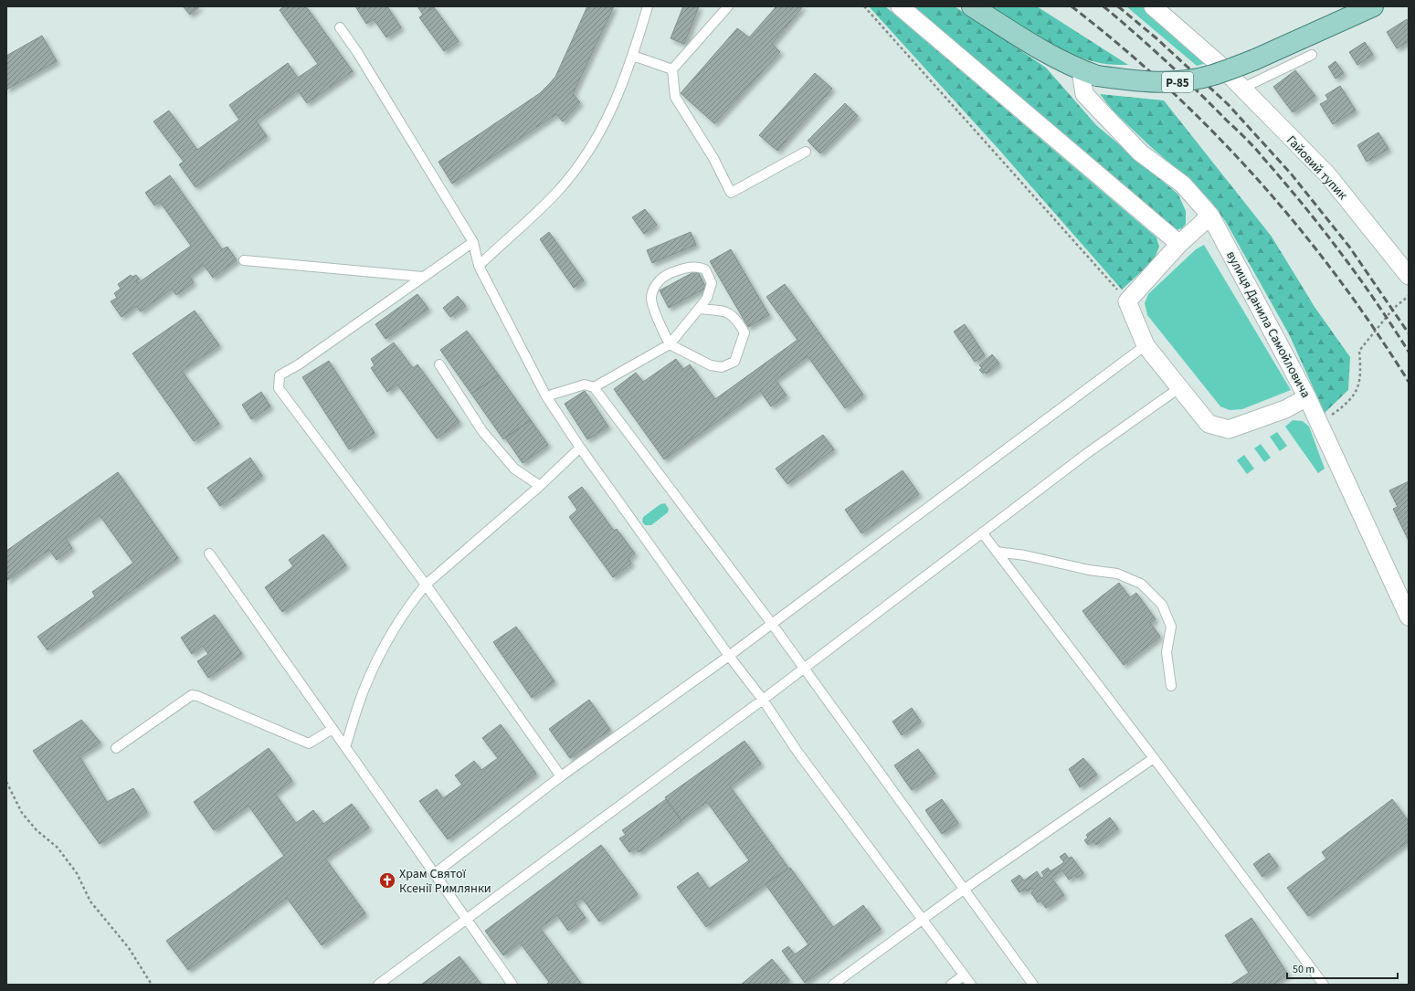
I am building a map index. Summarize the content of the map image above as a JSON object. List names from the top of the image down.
{
  "streets": {
    "main road": ["Р-85"],
    "street": ["Гайовий тупик", "вулиця Данила Самойловича"]
  },
  "crossings": [
    ["Р-85", "вулиця Данила Самойловича"]
  ],
  "places": {
    "church": ["Храм Святої Ксенії Римлянки"]
  },
  "scale_bar": "50 m"
}
